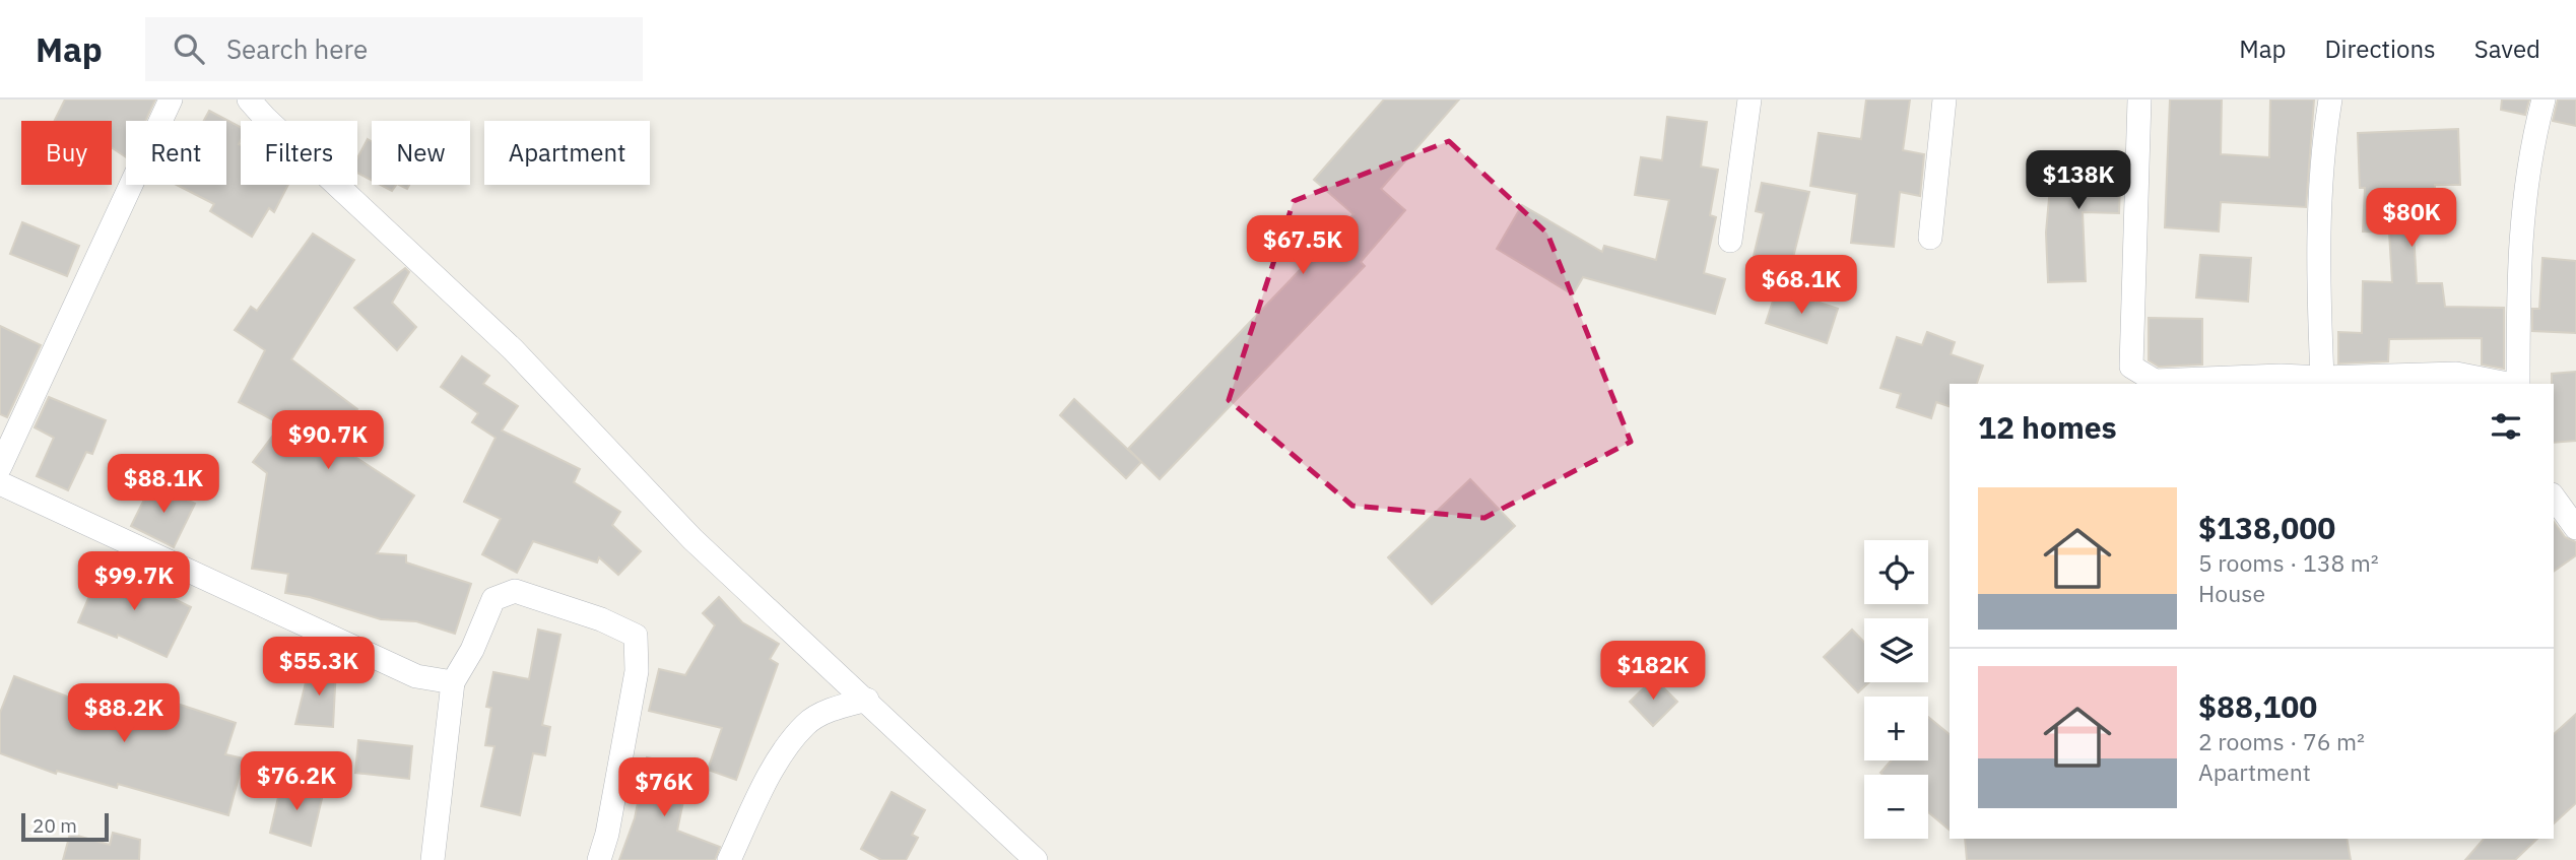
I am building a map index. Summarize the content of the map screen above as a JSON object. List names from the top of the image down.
{
  "scale_bar": "20 m",
  "page": {
    "header": "Map",
    "search": "Search here",
    "nav": ["Map", "Directions", "Saved"],
    "chip": [
      "Buy",
      "Rent",
      "Filters",
      "New",
      "Apartment"
    ],
    "price": [
      "$138K",
      "$80K",
      "$67.5K",
      "$68.1K",
      "$90.7K",
      "$88.1K",
      "$99.7K",
      "$55.3K",
      "$182K",
      "$88.2K",
      "$76.2K",
      "$76K"
    ],
    "heading": "12 homes",
    "list": [
      {
        "name": "$138,000",
        "note": "5 rooms · 138 m² · House"
      },
      {
        "name": "$88,100",
        "note": "2 rooms · 76 m² · Apartment"
      }
    ],
    "map_buttons": ["+", "−"],
    "scale": "20 m"
  }
}
